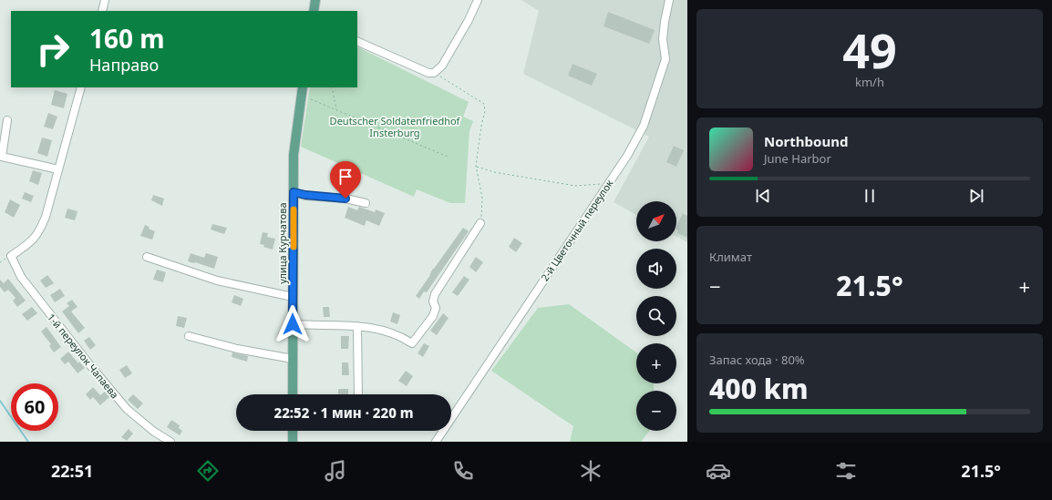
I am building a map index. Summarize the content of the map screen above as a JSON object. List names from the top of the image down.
{
  "streets": {
    "main road": ["улица Курчатова"],
    "street": ["2-й Цветочный переулок", "1-й переулок Чапаева"]
  },
  "parks": ["Deutscher Soldatenfriedhof Insterburg"],
  "north": "top right",
  "page": {
    "tile": [
      ["49", "km/h"],
      "Климат",
      ["Запас хода · 80%", "400 km"]
    ],
    "turn": ["160 m", "Направо"],
    "song": ["Northbound", "June Harbor"],
    "map_buttons": ["+", "−"],
    "heat": ["−", "21.5°", "+"],
    "limit": "60",
    "trip": "22:52 · 1 мин · 220 m",
    "tabs": ["22:51", "21.5°"]
  }
}
